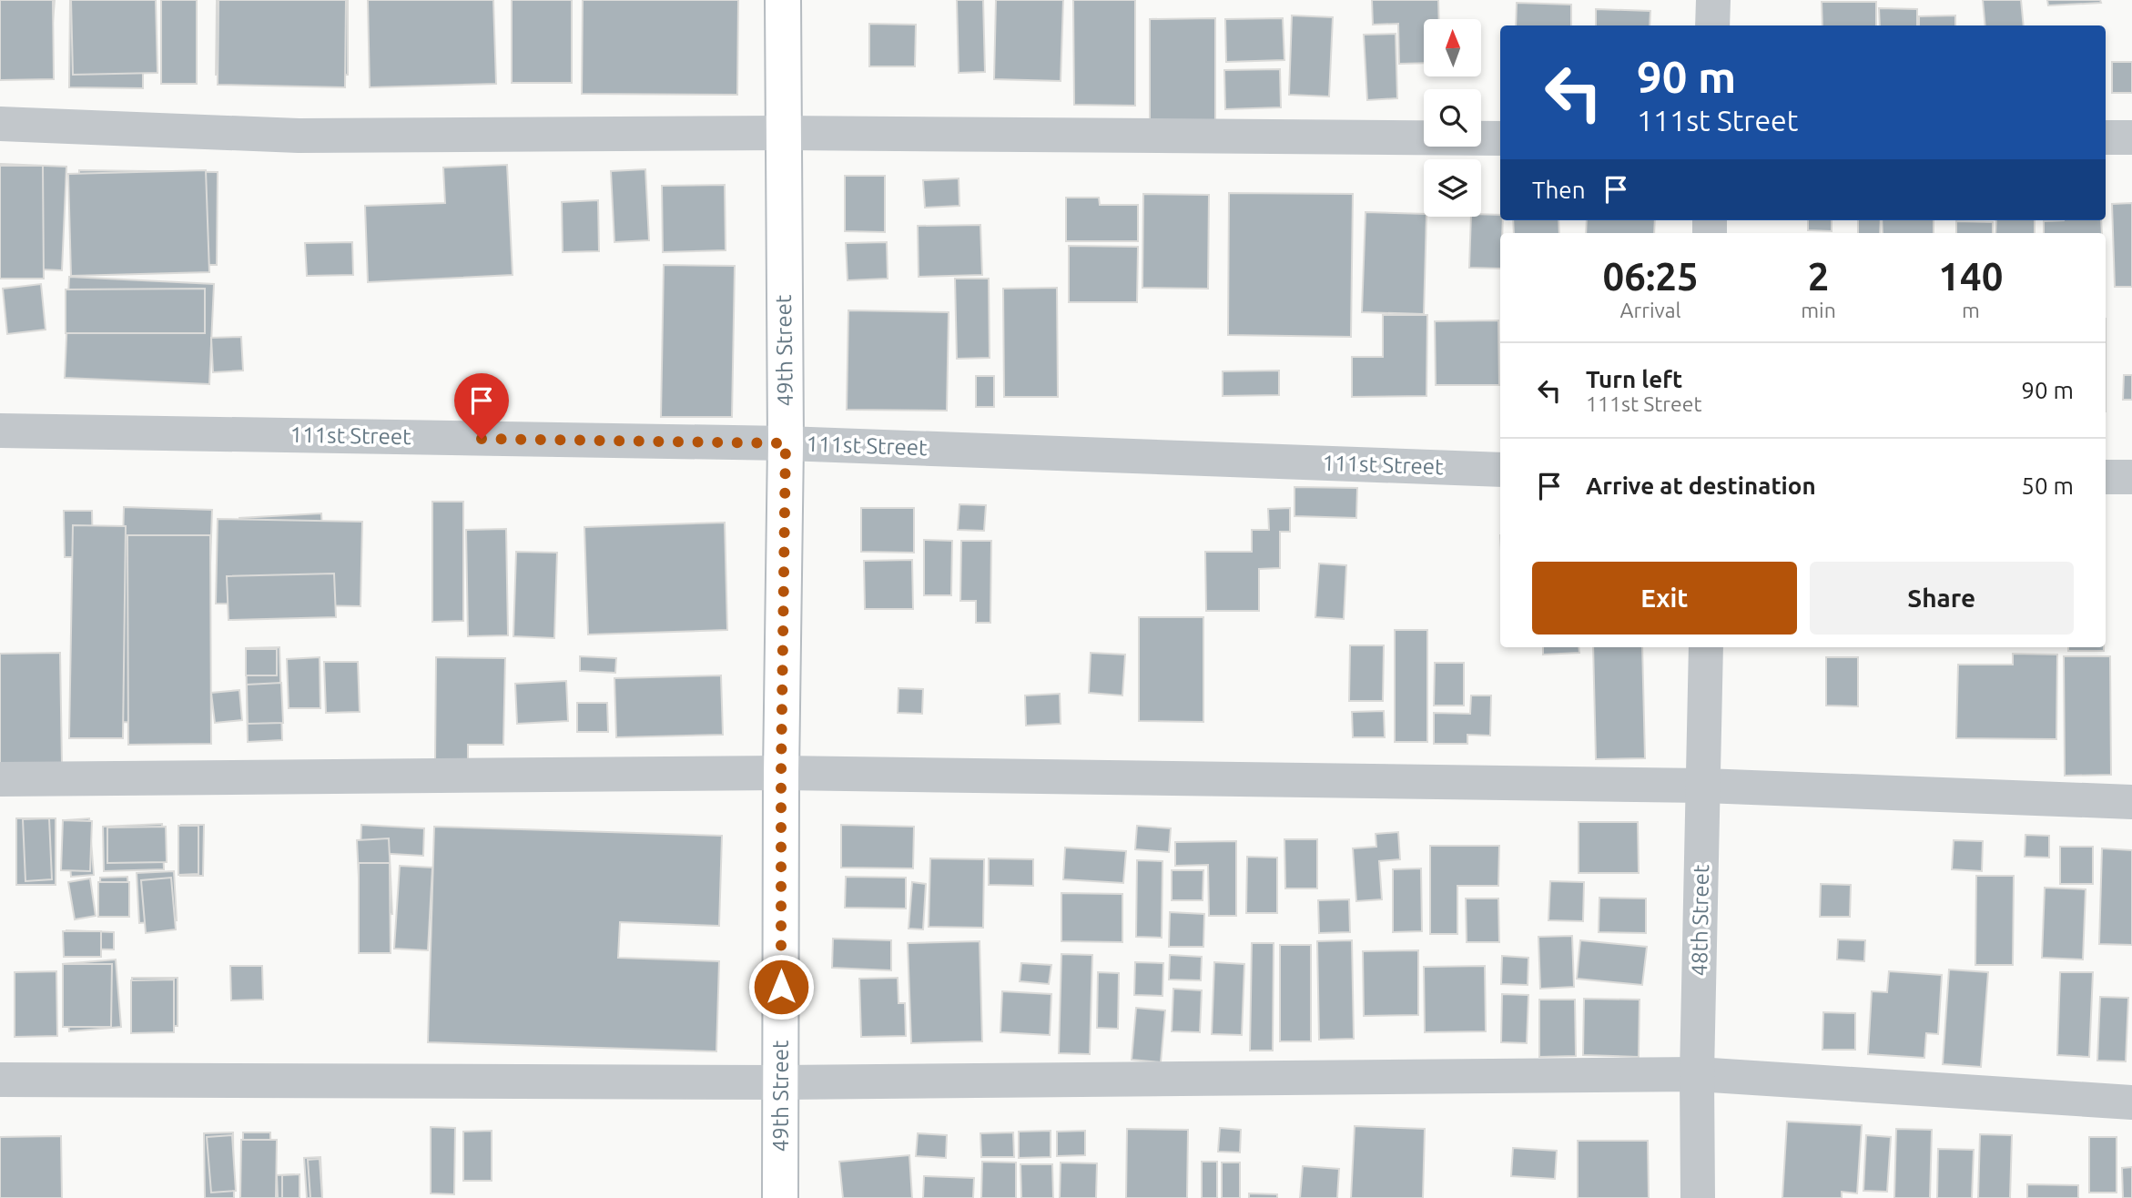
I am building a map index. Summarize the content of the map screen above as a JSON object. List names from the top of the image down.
{
  "streets": {
    "main road": ["49th Street"],
    "street": ["111st Street", "48th Street"]
  },
  "crossings": [
    ["49th Street", "111st Street"]
  ],
  "north": "top",
  "page": {
    "turn": ["90 m", "111st Street"],
    "then": "Then",
    "eta": [
      "06:25",
      "Arrival",
      "2",
      "min",
      "140",
      "m"
    ],
    "list": [
      {
        "name": "Turn left",
        "note": "111st Street",
        "value": "90 m"
      },
      {
        "name": "Arrive at destination",
        "value": "50 m"
      }
    ],
    "buttons": ["Exit", "Share"]
  }
}
